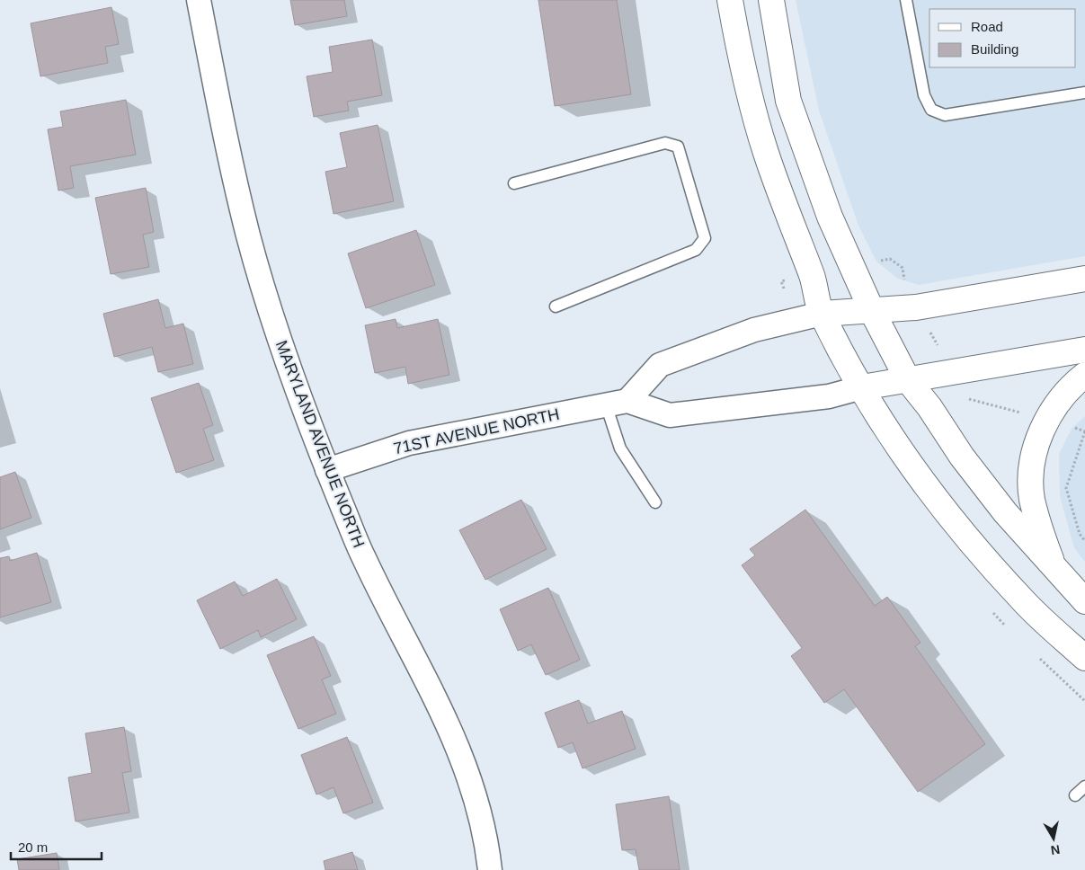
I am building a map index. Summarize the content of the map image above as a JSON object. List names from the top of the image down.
{
  "streets": {
    "street": ["71ST AVENUE NORTH", "MARYLAND AVENUE NORTH"]
  },
  "crossings": [
    ["71ST AVENUE NORTH", "MARYLAND AVENUE NORTH"]
  ],
  "legend": ["Road", "Building"],
  "scale_bar": "20 m",
  "north": "bottom"
}
